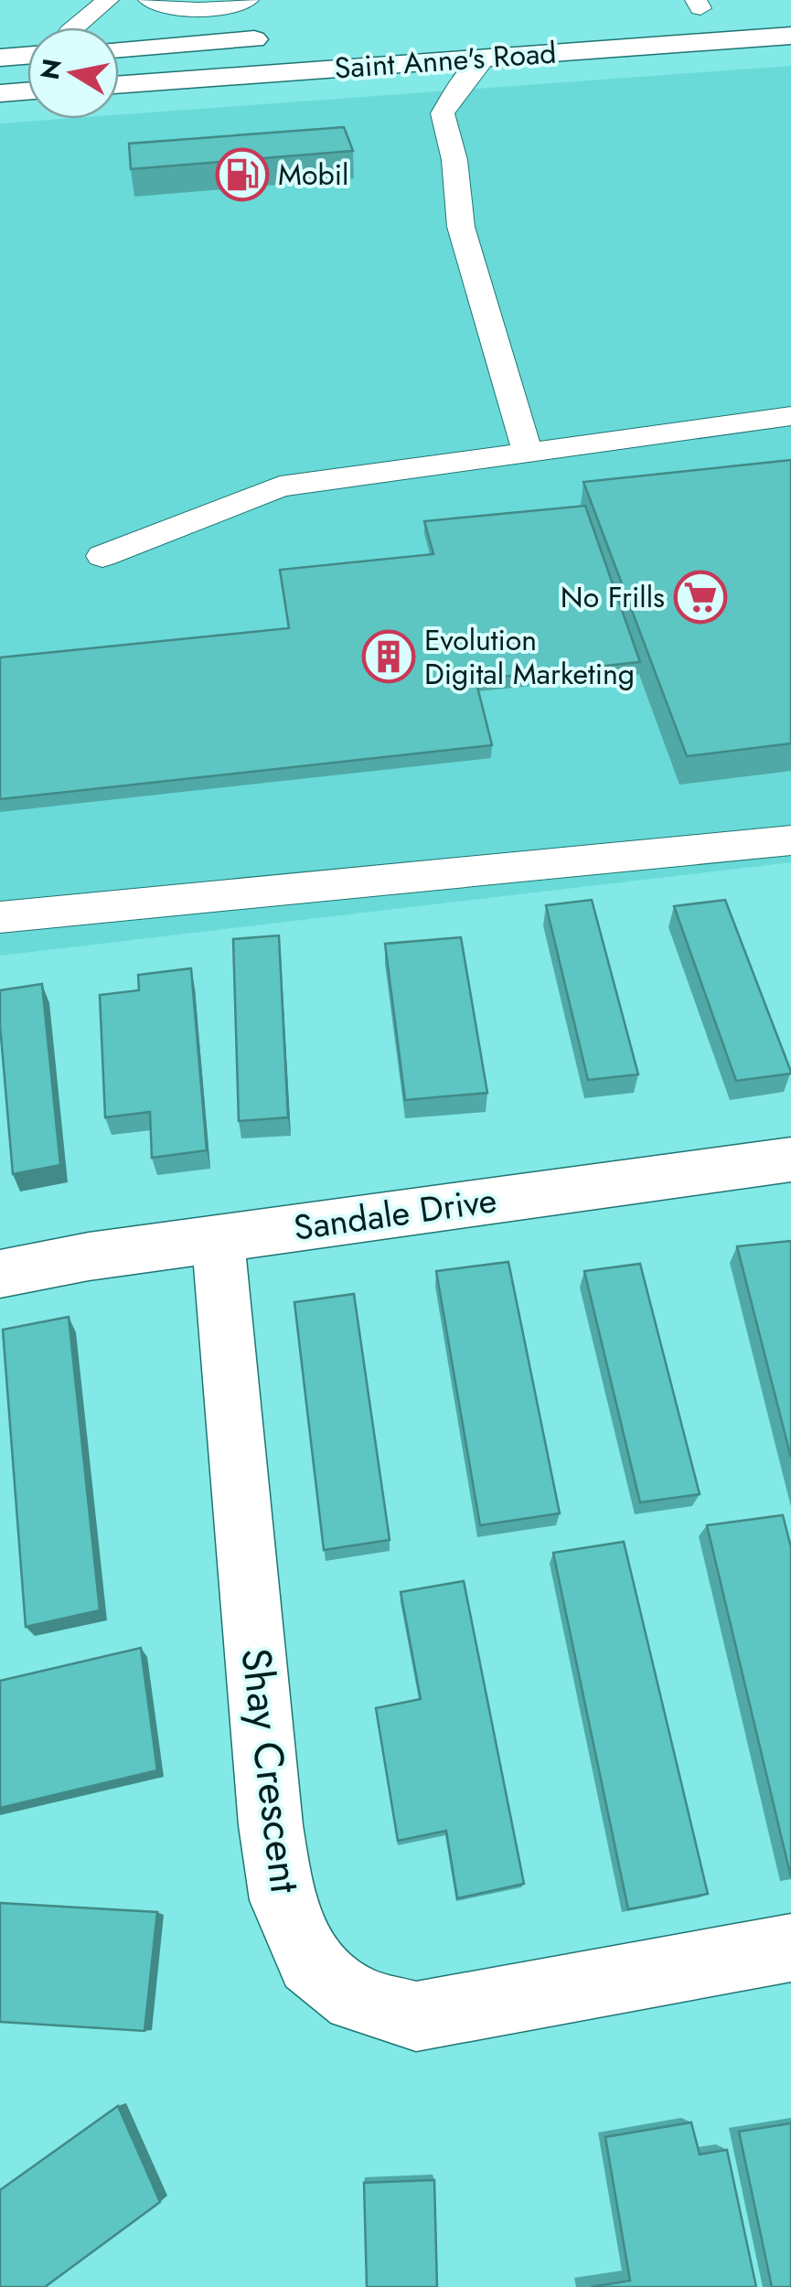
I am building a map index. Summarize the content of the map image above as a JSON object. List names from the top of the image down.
{
  "streets": {
    "main road": ["Saint Anne's Road", "Sandale Drive", "Shay Crescent"]
  },
  "crossings": [
    ["Sandale Drive", "Shay Crescent"]
  ],
  "places": {
    "fuel station": ["Mobil"],
    "supermarket": ["No Frills"],
    "building": ["Evolution Digital Marketing"]
  },
  "north": "left"
}
